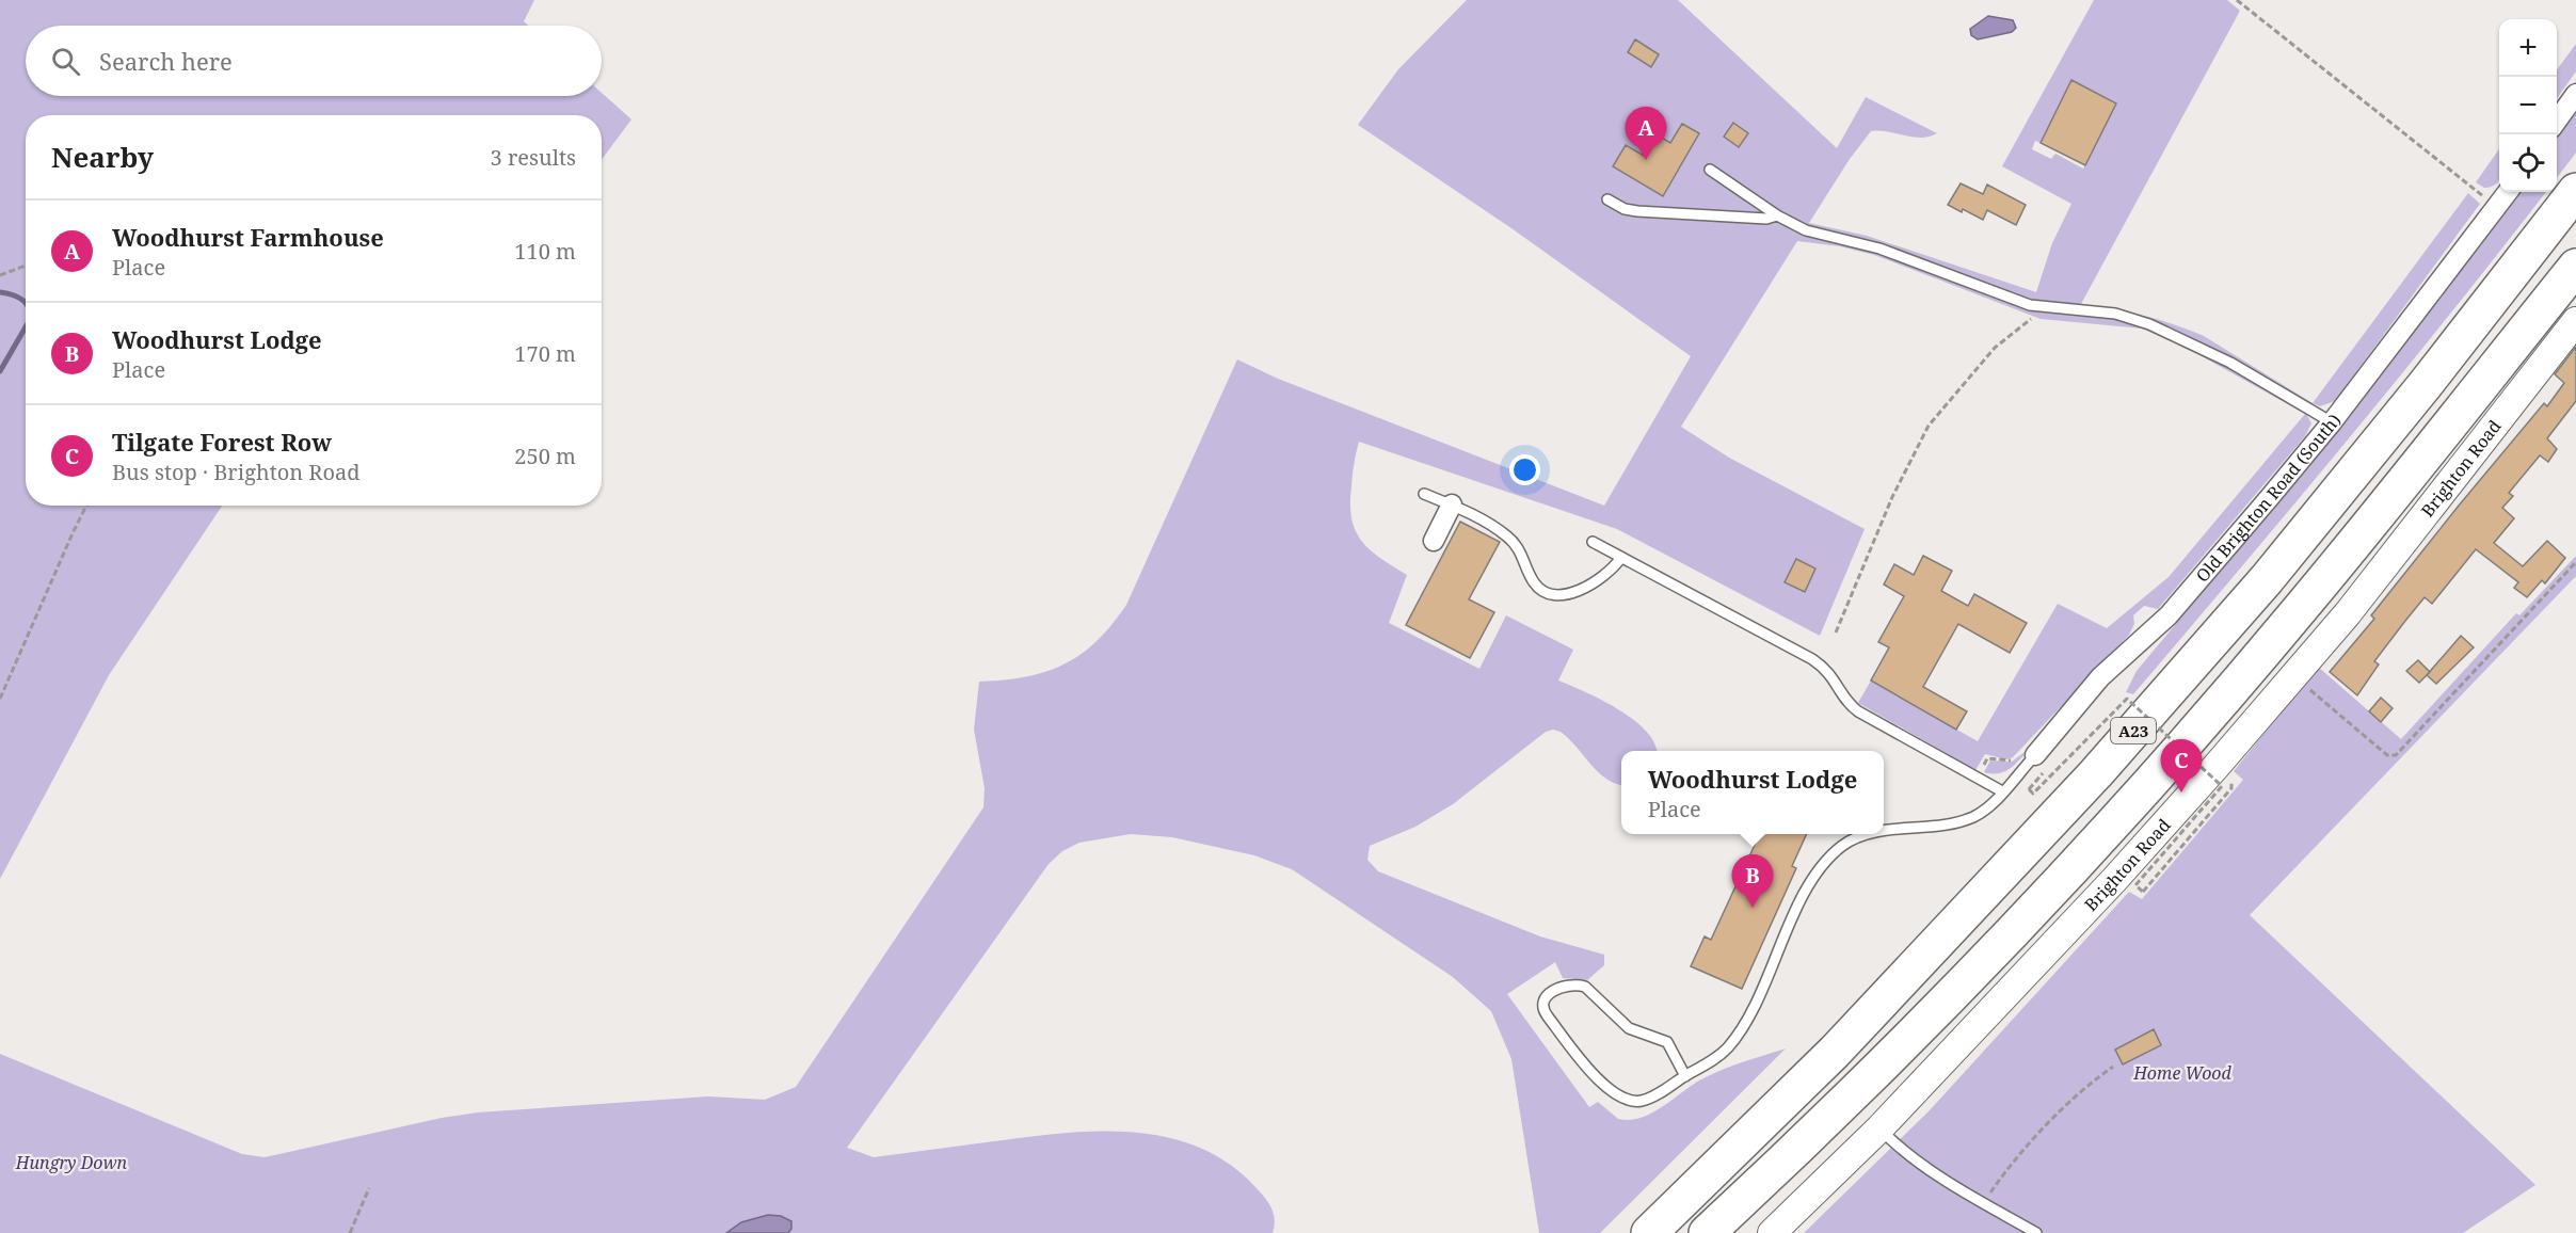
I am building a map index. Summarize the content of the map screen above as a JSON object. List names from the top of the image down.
{
  "streets": {
    "highway": ["A23"],
    "street": ["Brighton Road", "Old Brighton Road (South)"]
  },
  "parks": ["Home Wood", "Hungry Down"],
  "page": {
    "map_buttons": ["+", "−"],
    "search": "Search here",
    "pins": ["A", "C", "B"],
    "heading": ["Nearby", "3 results"],
    "list": [
      {
        "mark": "A",
        "name": "Woodhurst Farmhouse",
        "note": "Place",
        "value": "110 m"
      },
      {
        "mark": "B",
        "name": "Woodhurst Lodge",
        "note": "Place",
        "value": "170 m"
      },
      {
        "mark": "C",
        "name": "Tilgate Forest Row",
        "note": "Bus stop · Brighton Road",
        "value": "250 m"
      }
    ],
    "popup": ["Woodhurst Lodge", "Place"]
  }
}
